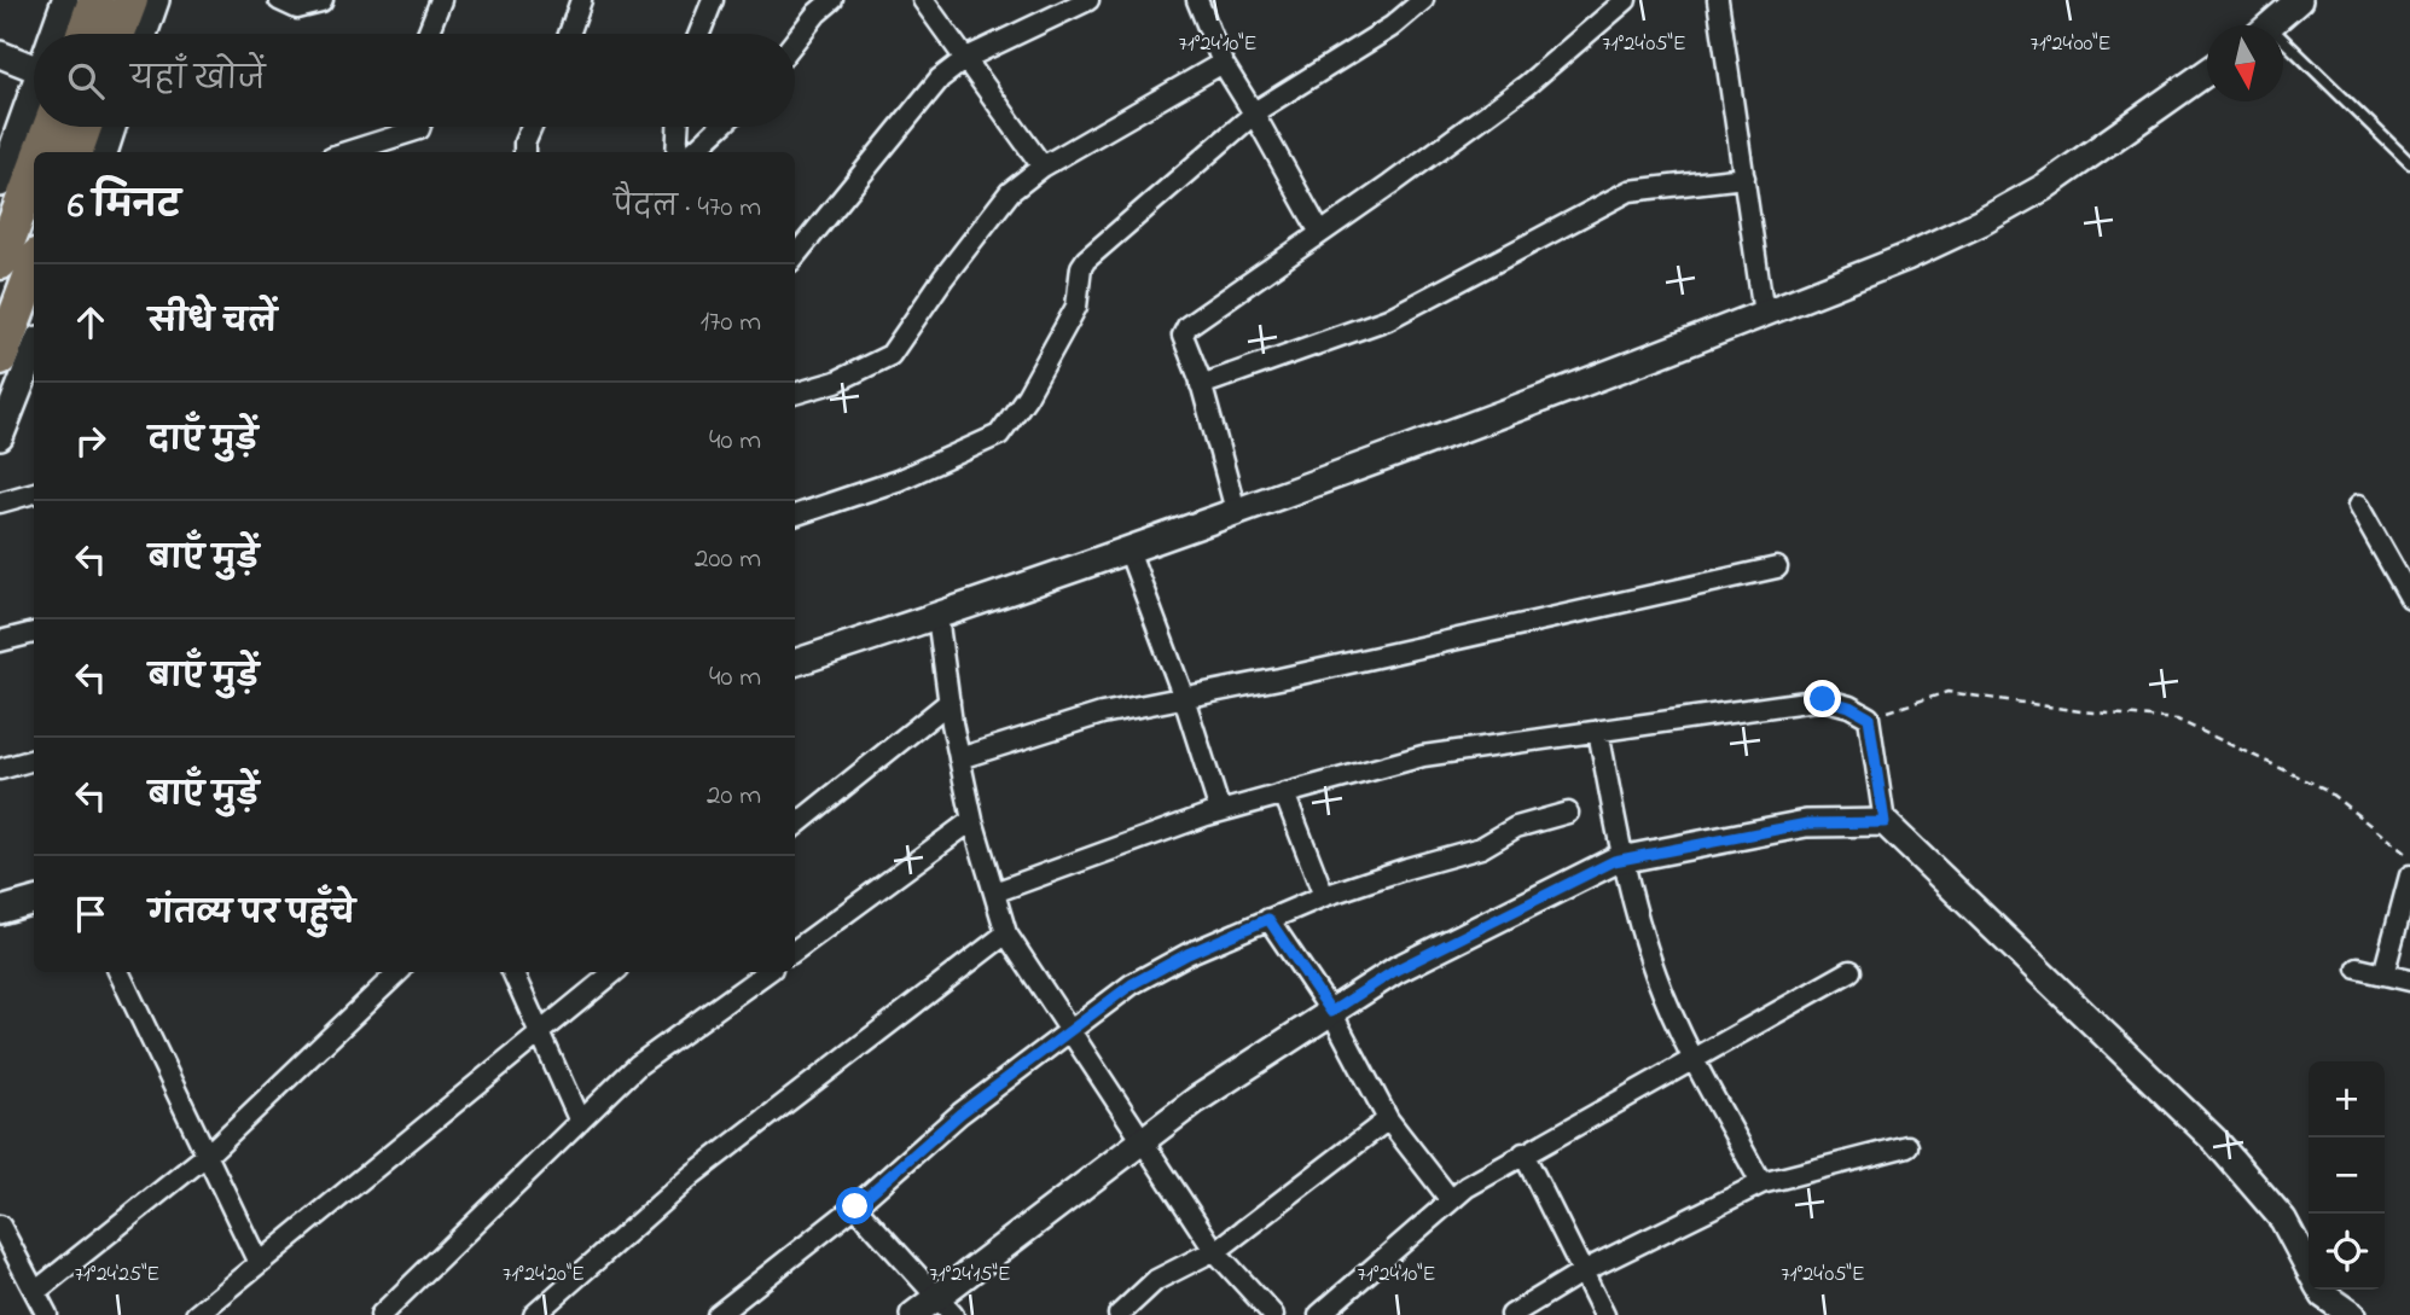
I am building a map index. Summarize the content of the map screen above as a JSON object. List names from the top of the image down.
{
  "north": "bottom",
  "page": {
    "search": "यहाँ खोजें",
    "heading": ["6 मिनट", "पैदल · 470 m"],
    "list": [
      ["सीधे चलें", "170 m"],
      ["दाएँ मुड़ें", "40 m"],
      ["बाएँ मुड़ें", "200 m"],
      ["बाएँ मुड़ें", "40 m"],
      ["बाएँ मुड़ें", "20 m"],
      "गंतव्य पर पहुँचे"
    ],
    "map_buttons": ["+", "−"]
  },
  "coordinates": [
    "71°24'10\"E",
    "71°24'05\"E",
    "71°24'00\"E",
    "71°24'25\"E",
    "71°24'20\"E",
    "71°24'15\"E"
  ]
}
